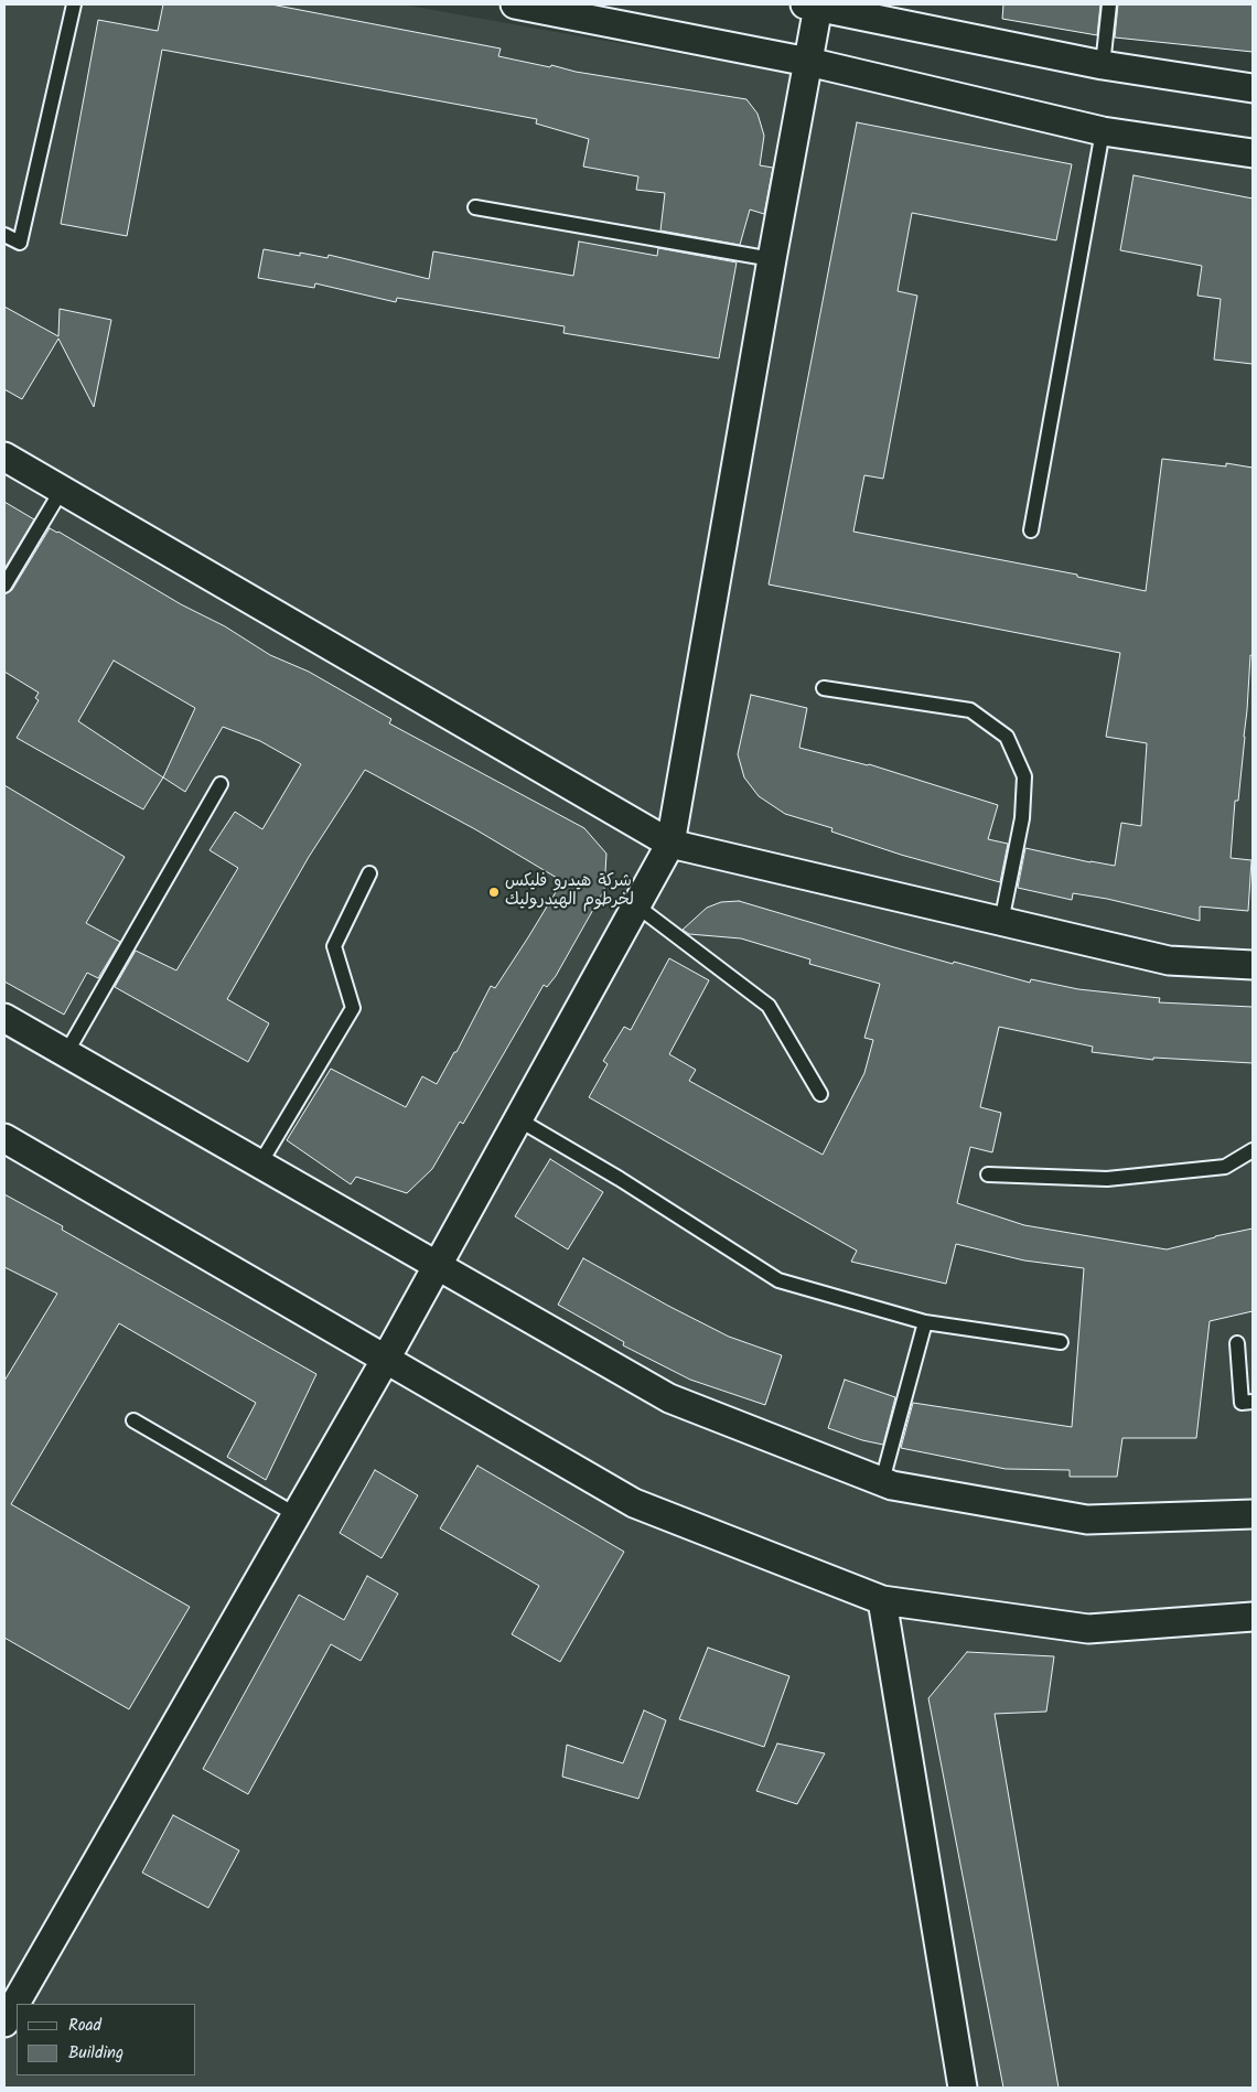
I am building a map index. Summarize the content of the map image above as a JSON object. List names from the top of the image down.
{
  "places": ["شركة هيدرو فليكس لخرطوم الهيدروليك"],
  "legend": ["Road", "Building"]
}
